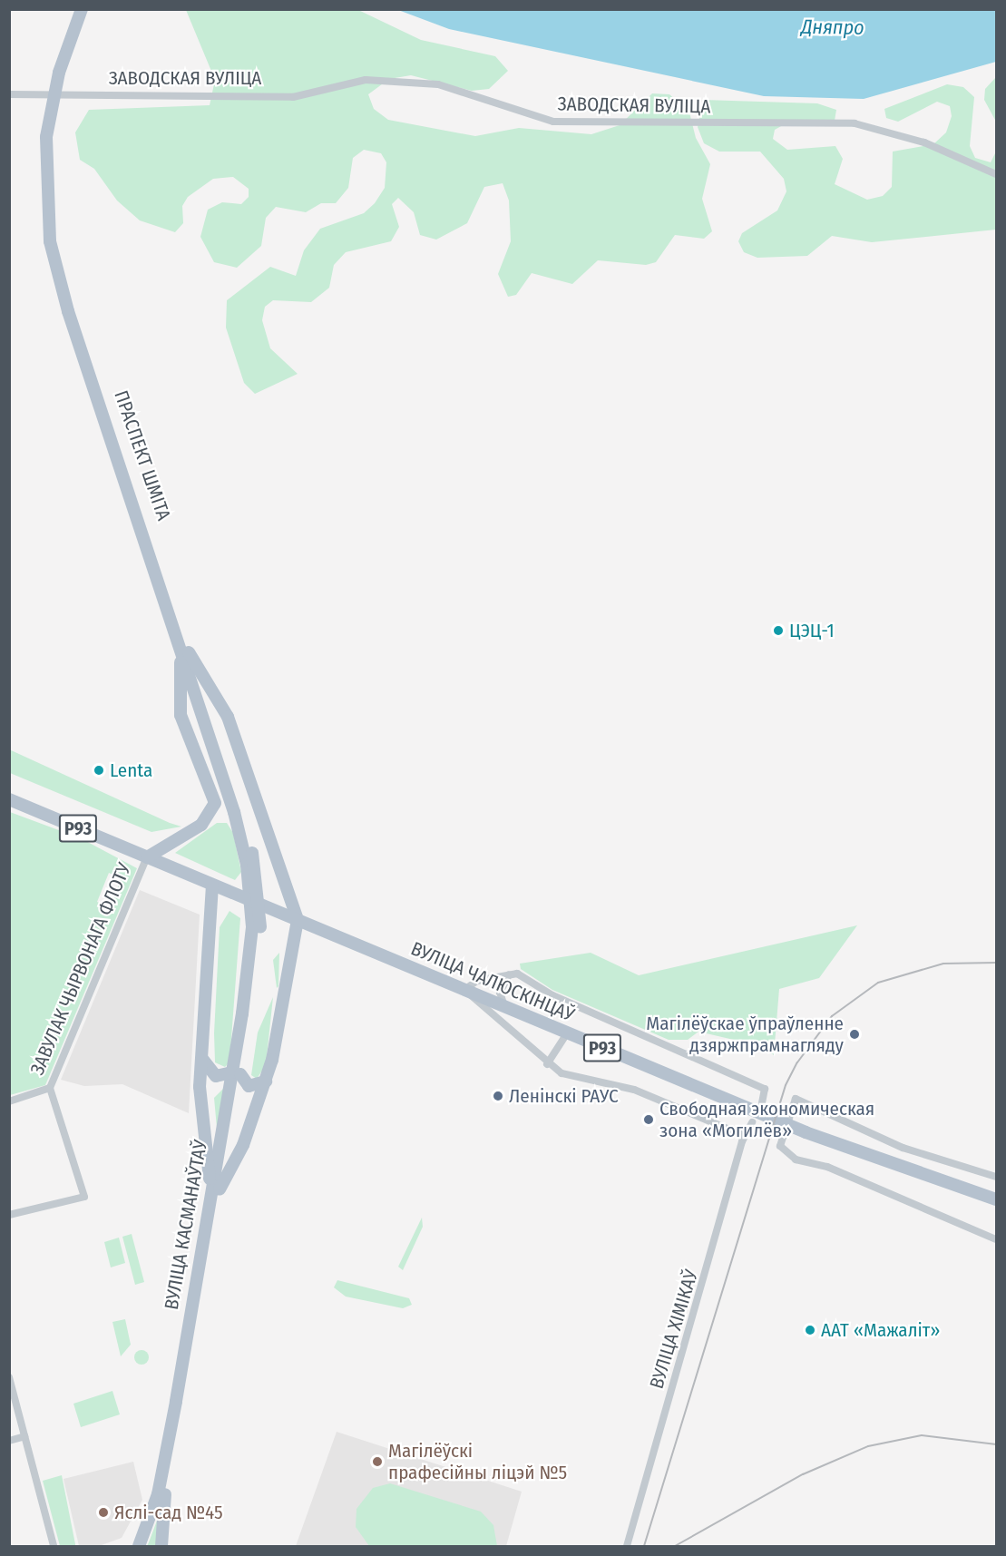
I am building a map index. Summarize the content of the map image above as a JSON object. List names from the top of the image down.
{
  "streets": {
    "main road": [
      "ПРАСПЕКТ ШМІТА",
      "Р93",
      "ВУЛІЦА ЧАЛЮСКІНЦАЎ",
      "ВУЛІЦА КАСМАНАЎТАЎ"
    ],
    "street": ["ЗАВОДСКАЯ ВУЛІЦА", "ЗАВУЛАК ЧЫРВОНАГА ФЛОТУ", "ВУЛІЦА ХІМІКАЎ"]
  },
  "crossings": [
    ["ПРАСПЕКТ ШМІТА", "ВУЛІЦА КАСМАНАЎТАЎ"],
    ["ЗАВУЛАК ЧЫРВОНАГА ФЛОТУ", "ВУЛІЦА ЧАЛЮСКІНЦАЎ"]
  ],
  "water": ["Дняпро"],
  "places": [
    "ЦЭЦ-1",
    "Lenta",
    "Магілёўскае ўпраўленне дзяржпрамнагляду",
    "Ленінскі РАУС",
    "Свободная экономическая зона «Могилёв»",
    "ААТ «Мажаліт»",
    "Магілёўскі прафесійны ліцэй №5",
    "Яслі-сад №45"
  ]
}
